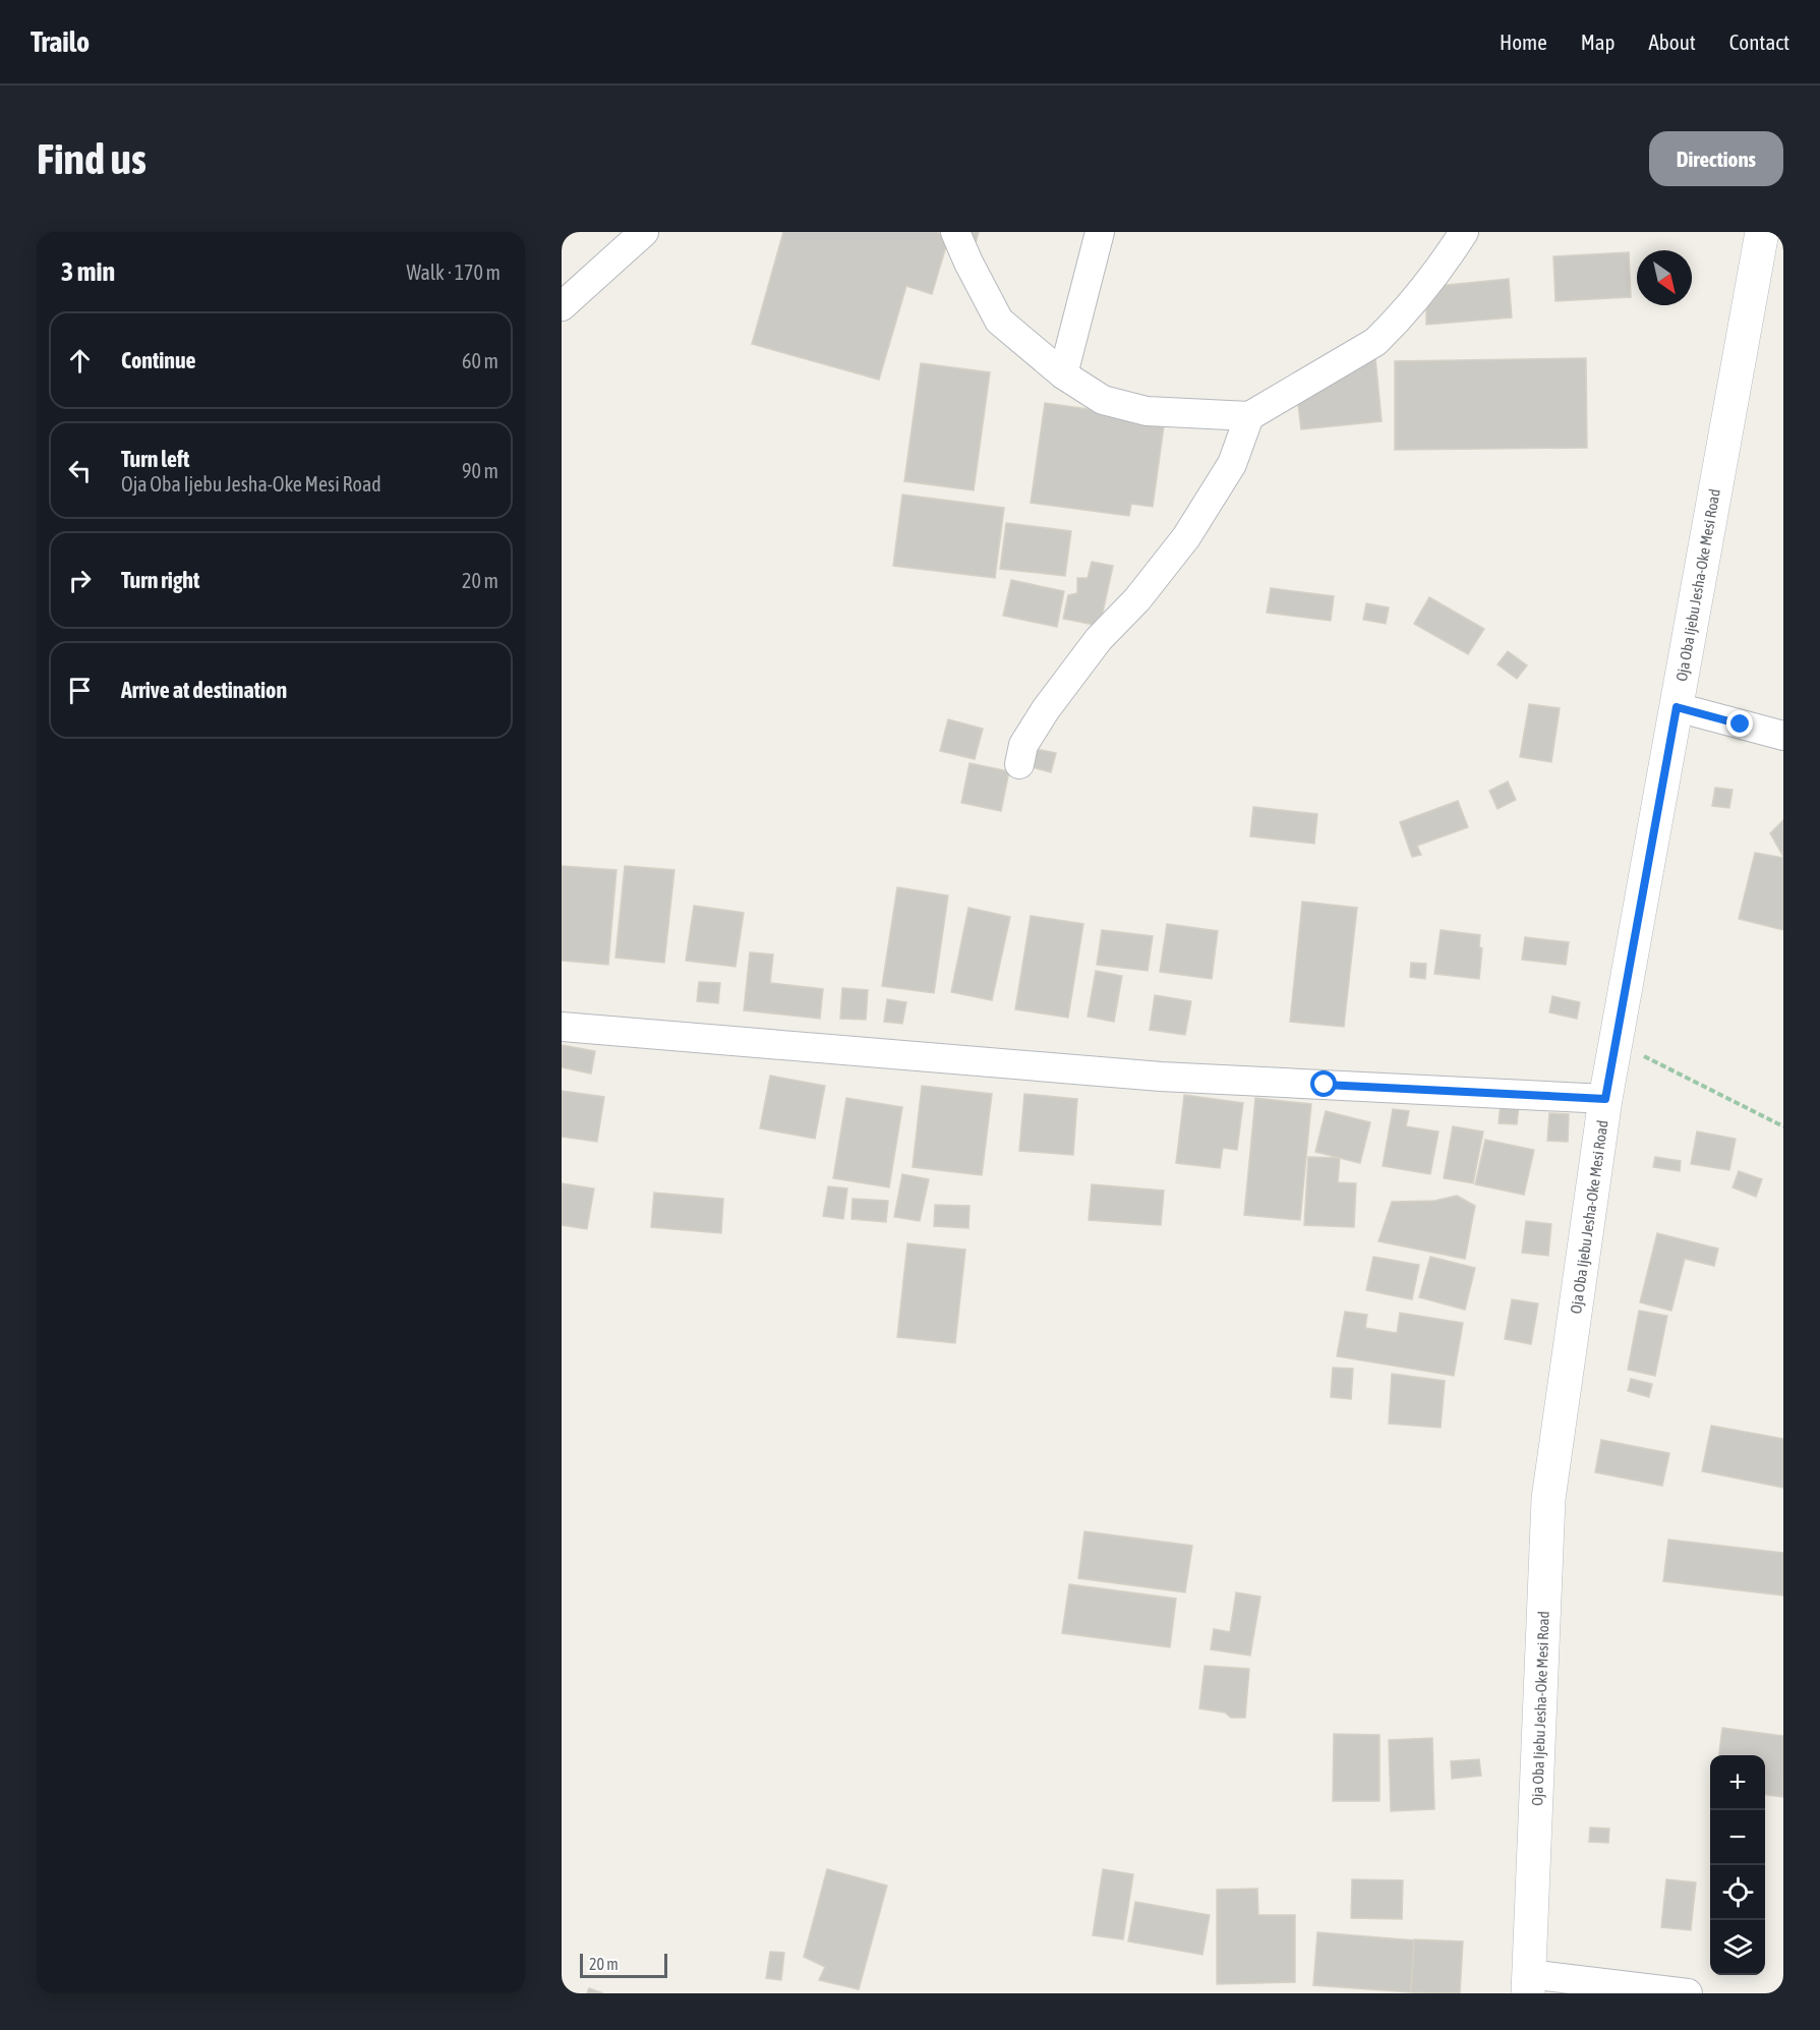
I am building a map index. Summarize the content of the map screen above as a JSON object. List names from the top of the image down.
{
  "streets": {
    "main road": ["Oja Oba Ijebu Jesha-Oke Mesi Road"]
  },
  "scale_bar": "20 m",
  "north": "bottom right",
  "page": {
    "header": "Trailo",
    "nav": [
      "Home",
      "Map",
      "About",
      "Contact"
    ],
    "buttons": "Directions",
    "title": "Find us",
    "heading": ["3 min", "Walk · 170 m"],
    "list": [
      ["Continue", "60 m"],
      ["Turn left", "Oja Oba Ijebu Jesha-Oke Mesi Road", "90 m"],
      ["Turn right", "20 m"],
      "Arrive at destination"
    ],
    "map_buttons": ["+", "−"],
    "scale": "20 m"
  }
}
